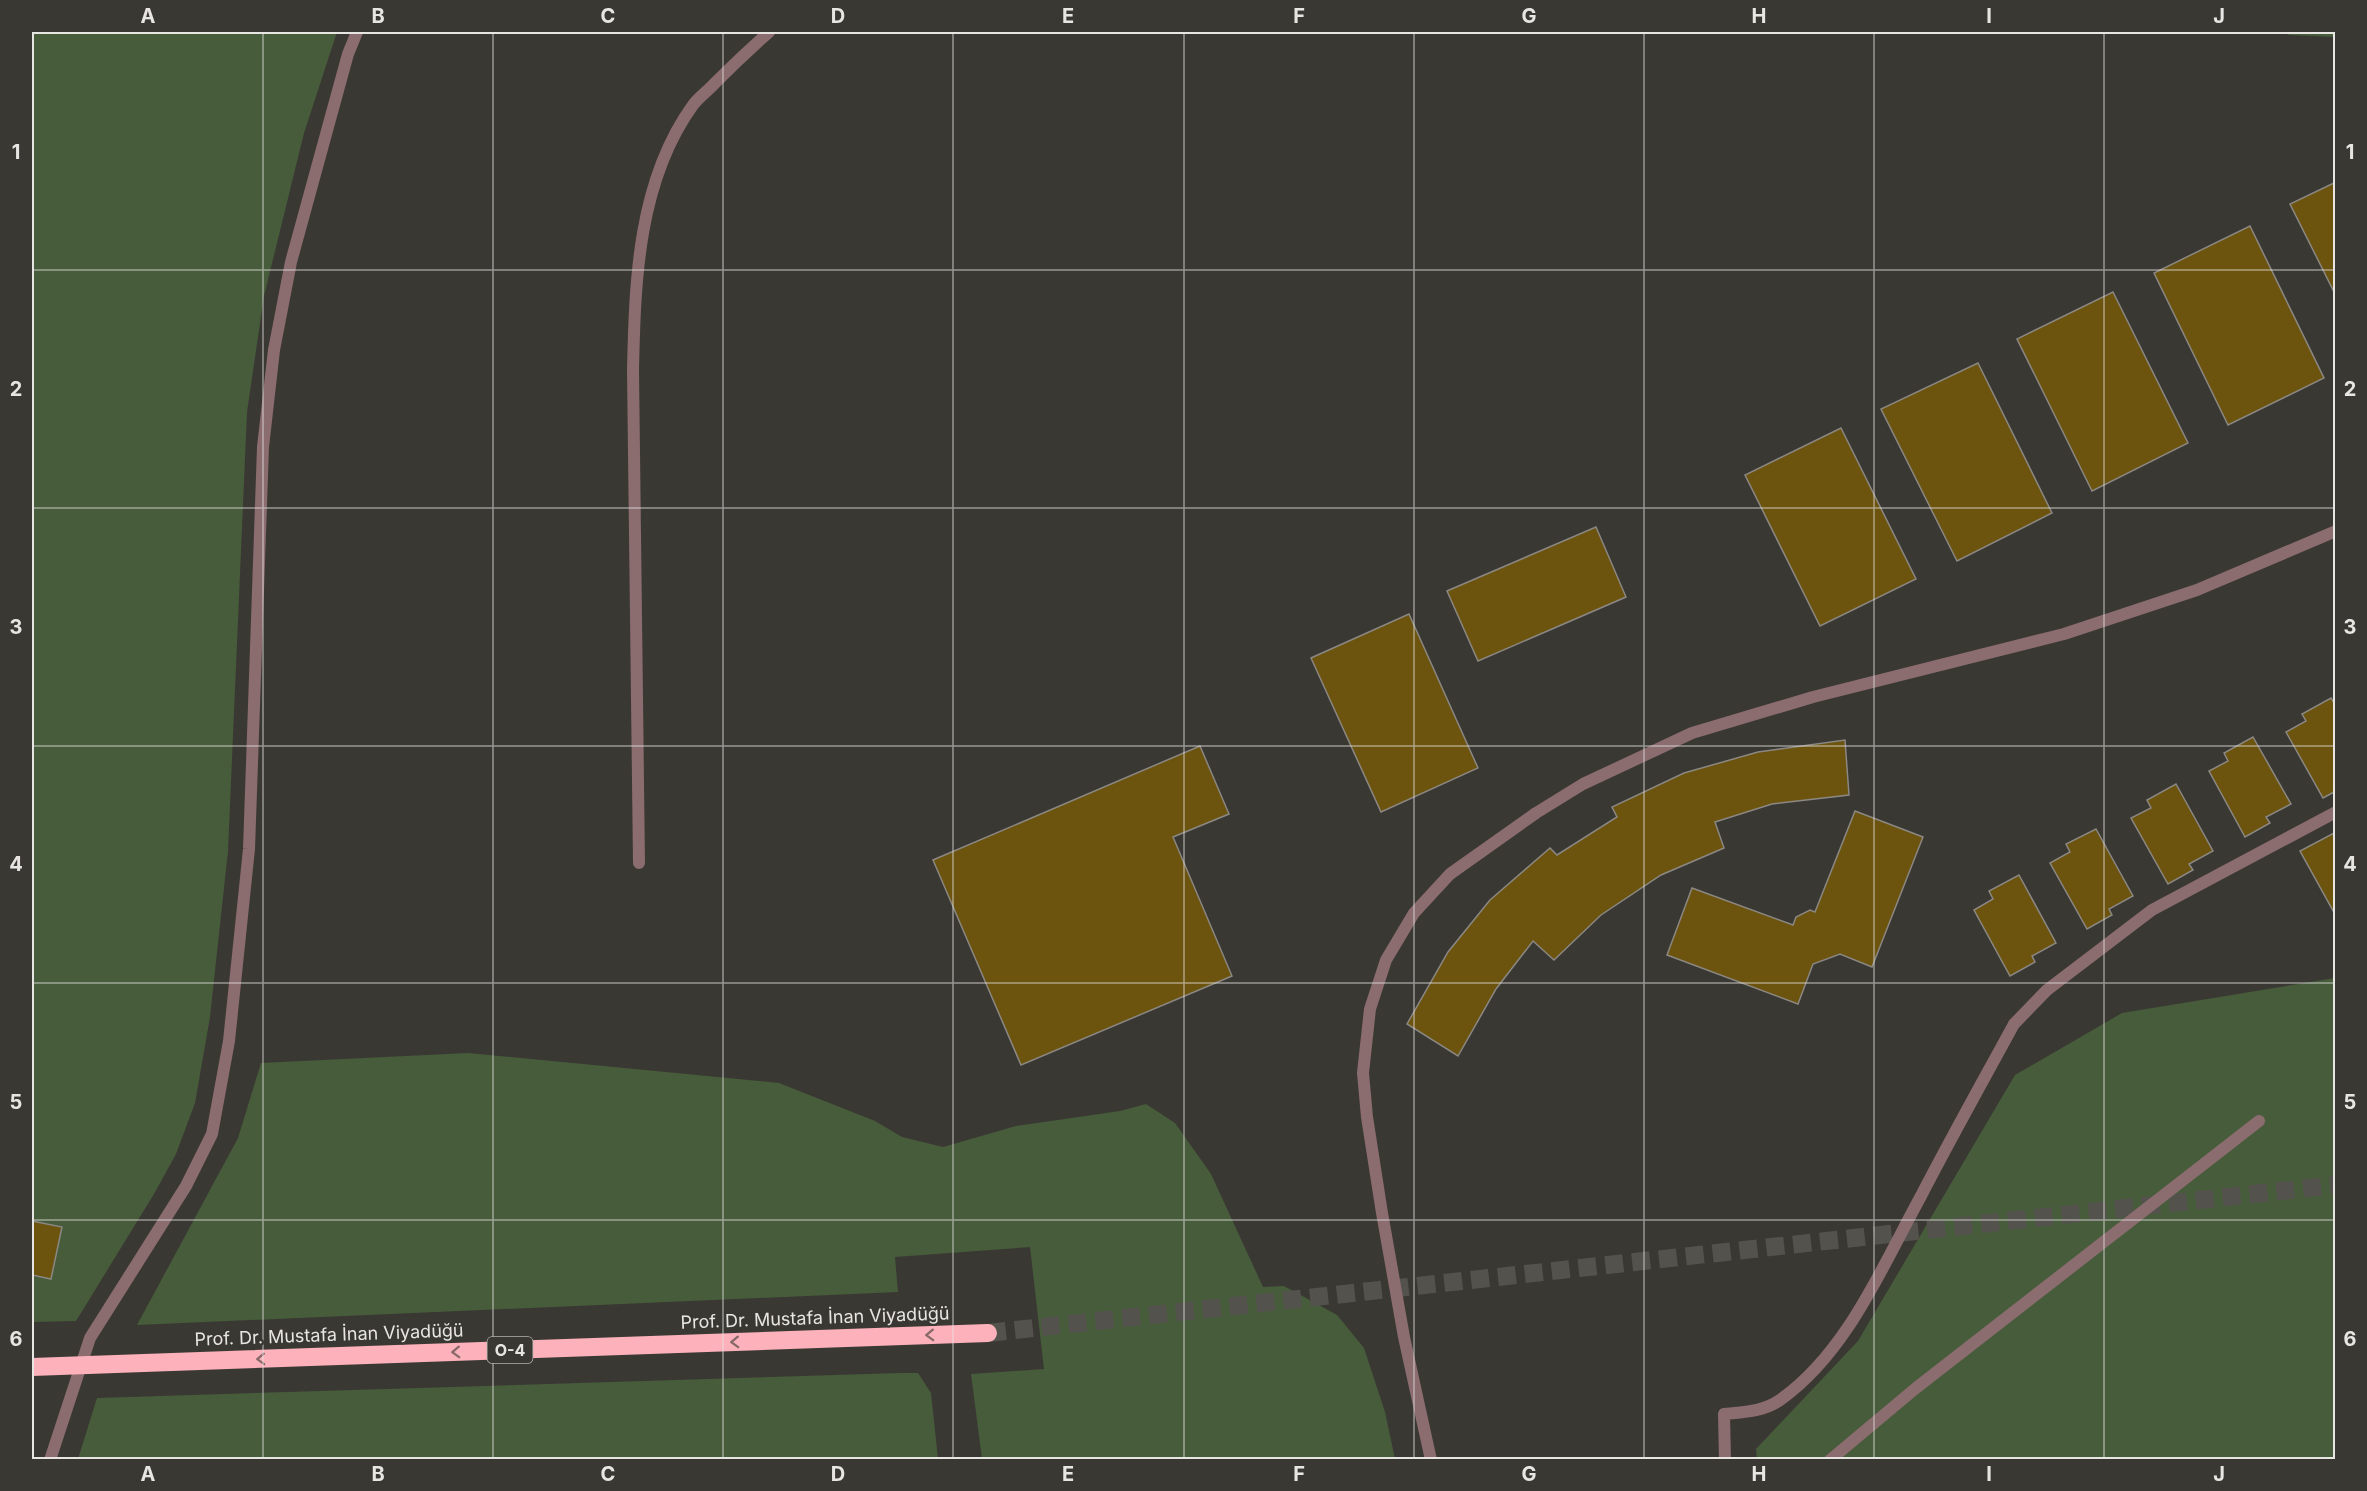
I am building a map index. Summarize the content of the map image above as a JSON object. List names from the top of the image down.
{
  "streets": {
    "highway": ["Prof. Dr. Mustafa İnan Viyadüğü", "O-4"]
  },
  "one_way": ["Prof. Dr. Mustafa İnan Viyadüğü"],
  "grid": {
    "columns": [
      "A",
      "B",
      "C",
      "D",
      "E",
      "F",
      "G",
      "H",
      "I",
      "J"
    ],
    "rows": [
      "1",
      "2",
      "3",
      "4",
      "5",
      "6"
    ]
  }
}
